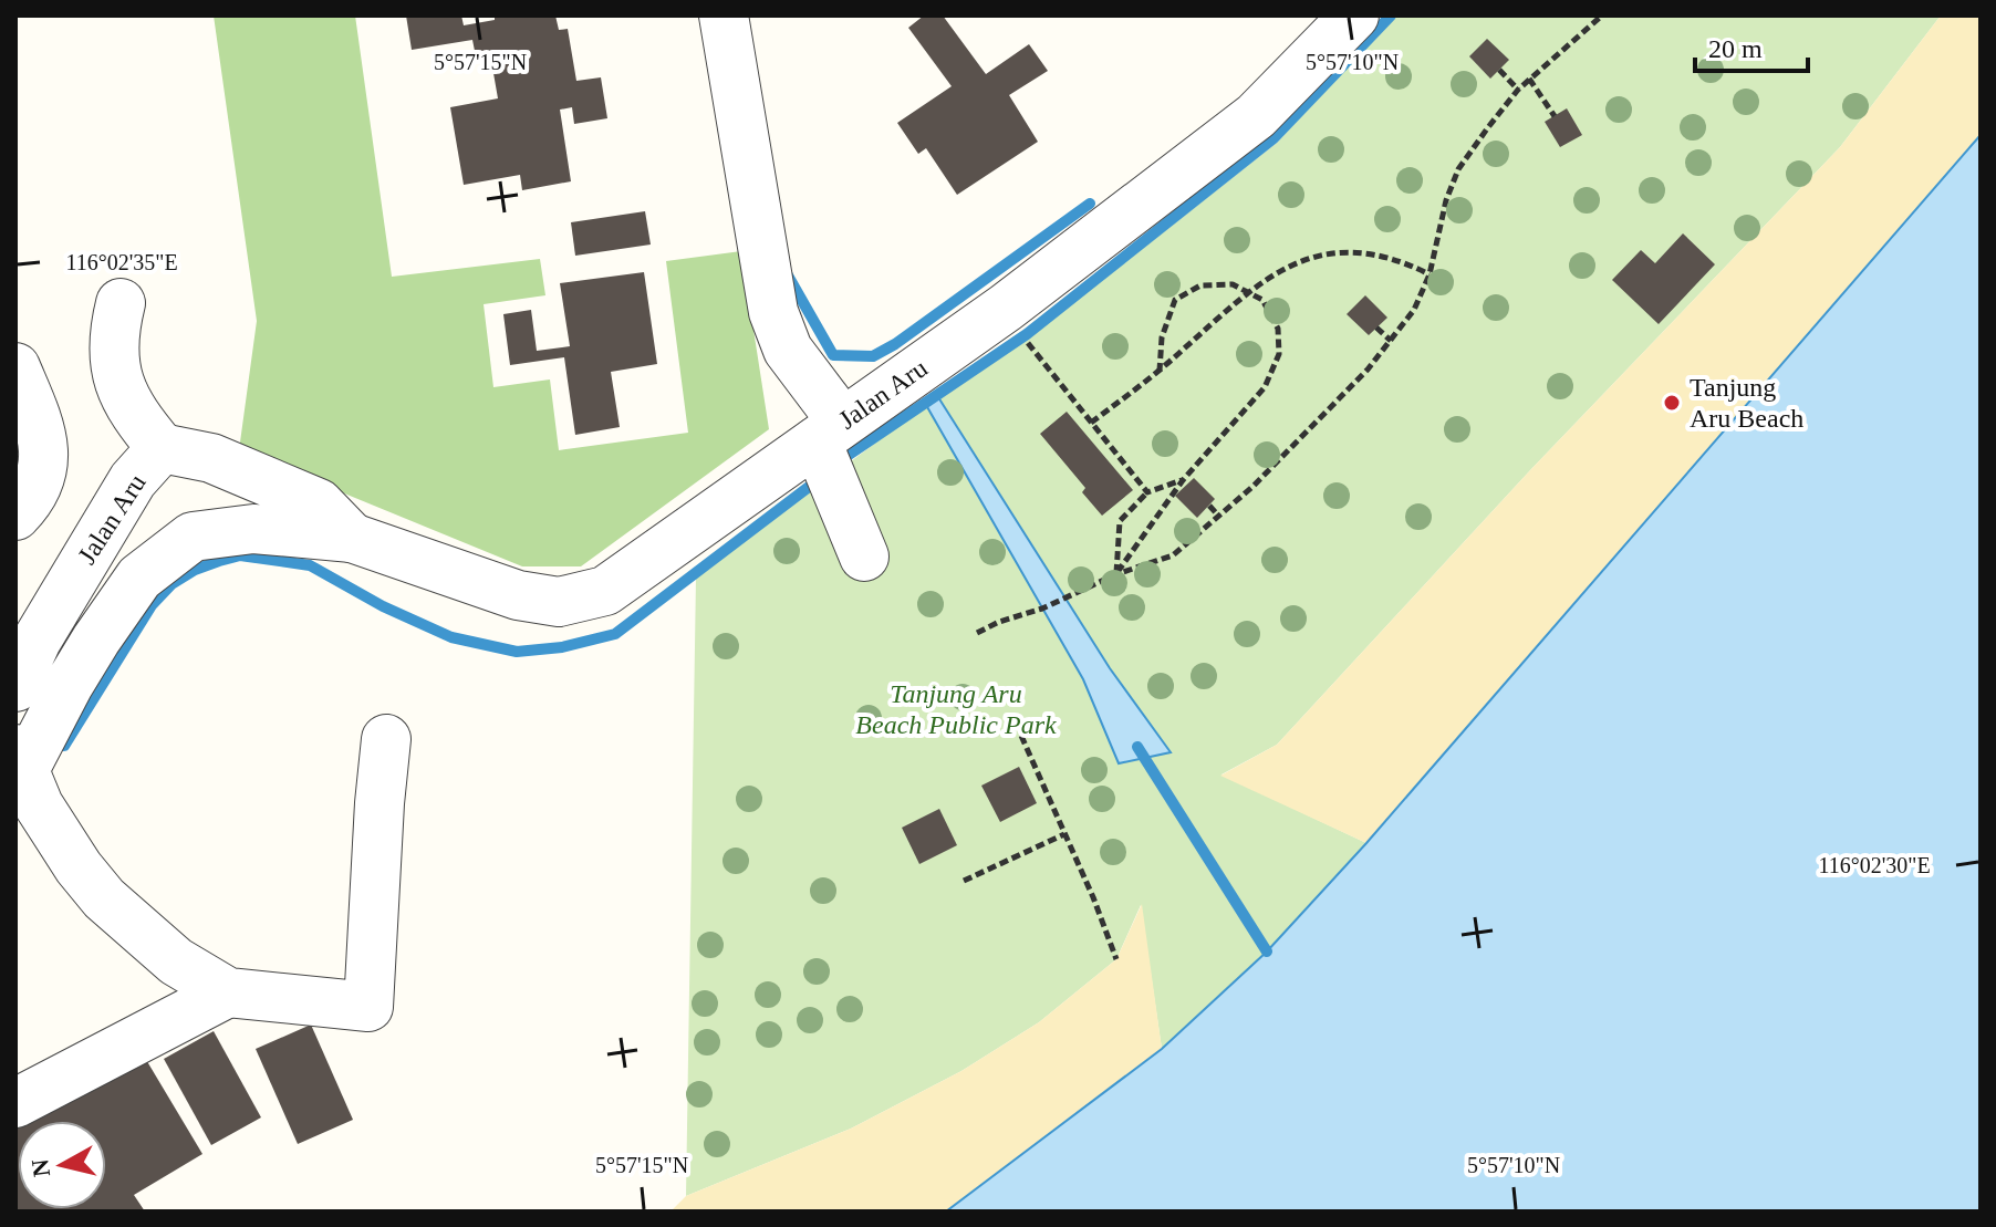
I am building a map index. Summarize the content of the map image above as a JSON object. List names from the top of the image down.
{
  "streets": {
    "street": ["Jalan Aru"]
  },
  "parks": ["Tanjung Aru Beach Public Park"],
  "places": ["Tanjung Aru Beach"],
  "scale_bar": "20 m",
  "north": "left",
  "coordinates": [
    "5°57'15\"N",
    "5°57'10\"N",
    "116°02'35\"E",
    "116°02'30\"E"
  ]
}
